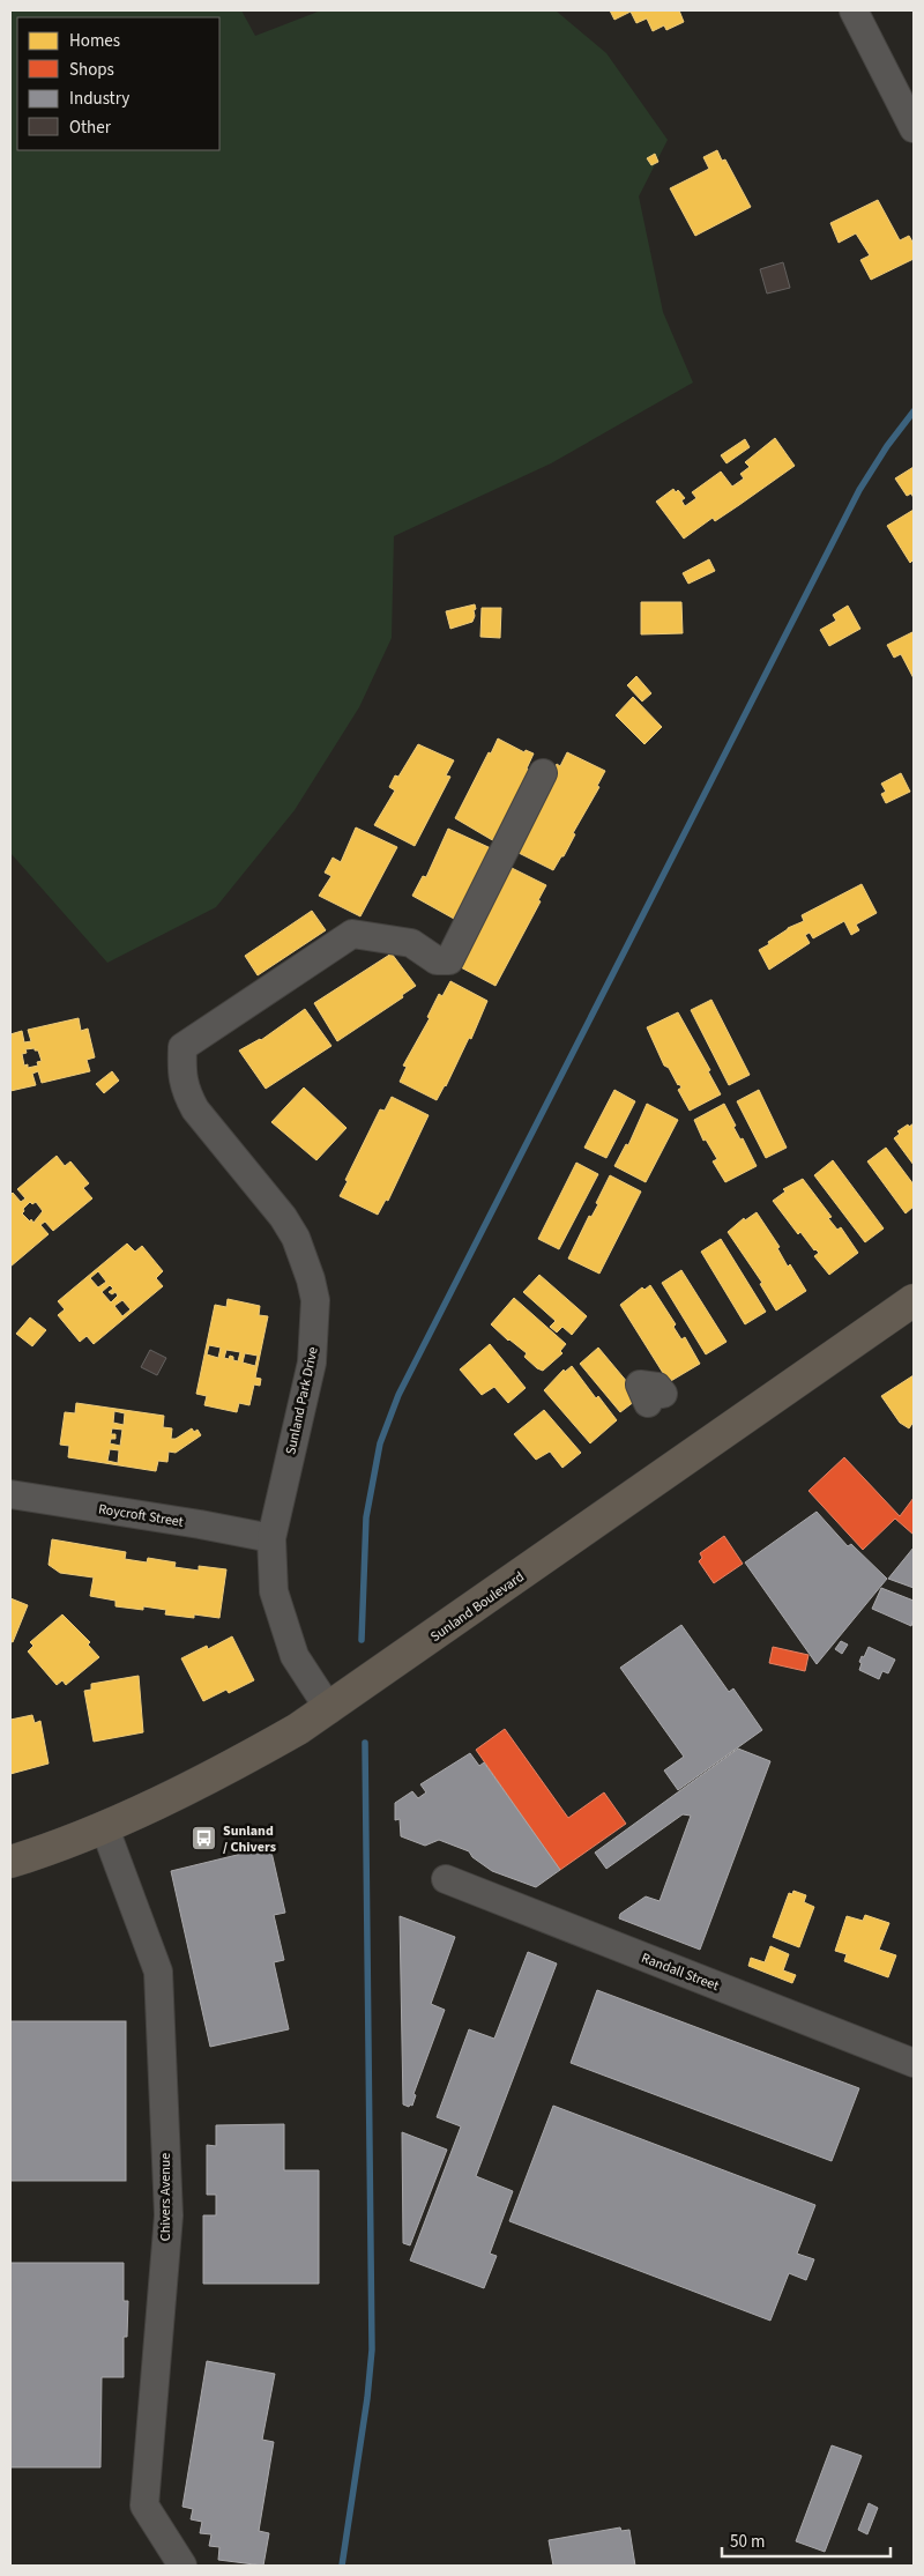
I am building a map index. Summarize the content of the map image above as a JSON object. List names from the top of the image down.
{
  "streets": {
    "main road": ["Sunland Boulevard"],
    "street": [
      "Sunland Park Drive",
      "Roycroft Street",
      "Randall Street",
      "Chivers Avenue"
    ]
  },
  "crossings": [
    ["Sunland Park Drive", "Roycroft Street"],
    ["Sunland Park Drive", "Sunland Boulevard"],
    ["Sunland Boulevard", "Chivers Avenue"]
  ],
  "places": {
    "bus stop": ["Sunland / Chivers"]
  },
  "legend": [
    "Homes",
    "Shops",
    "Industry",
    "Other"
  ],
  "scale_bar": "50 m"
}
